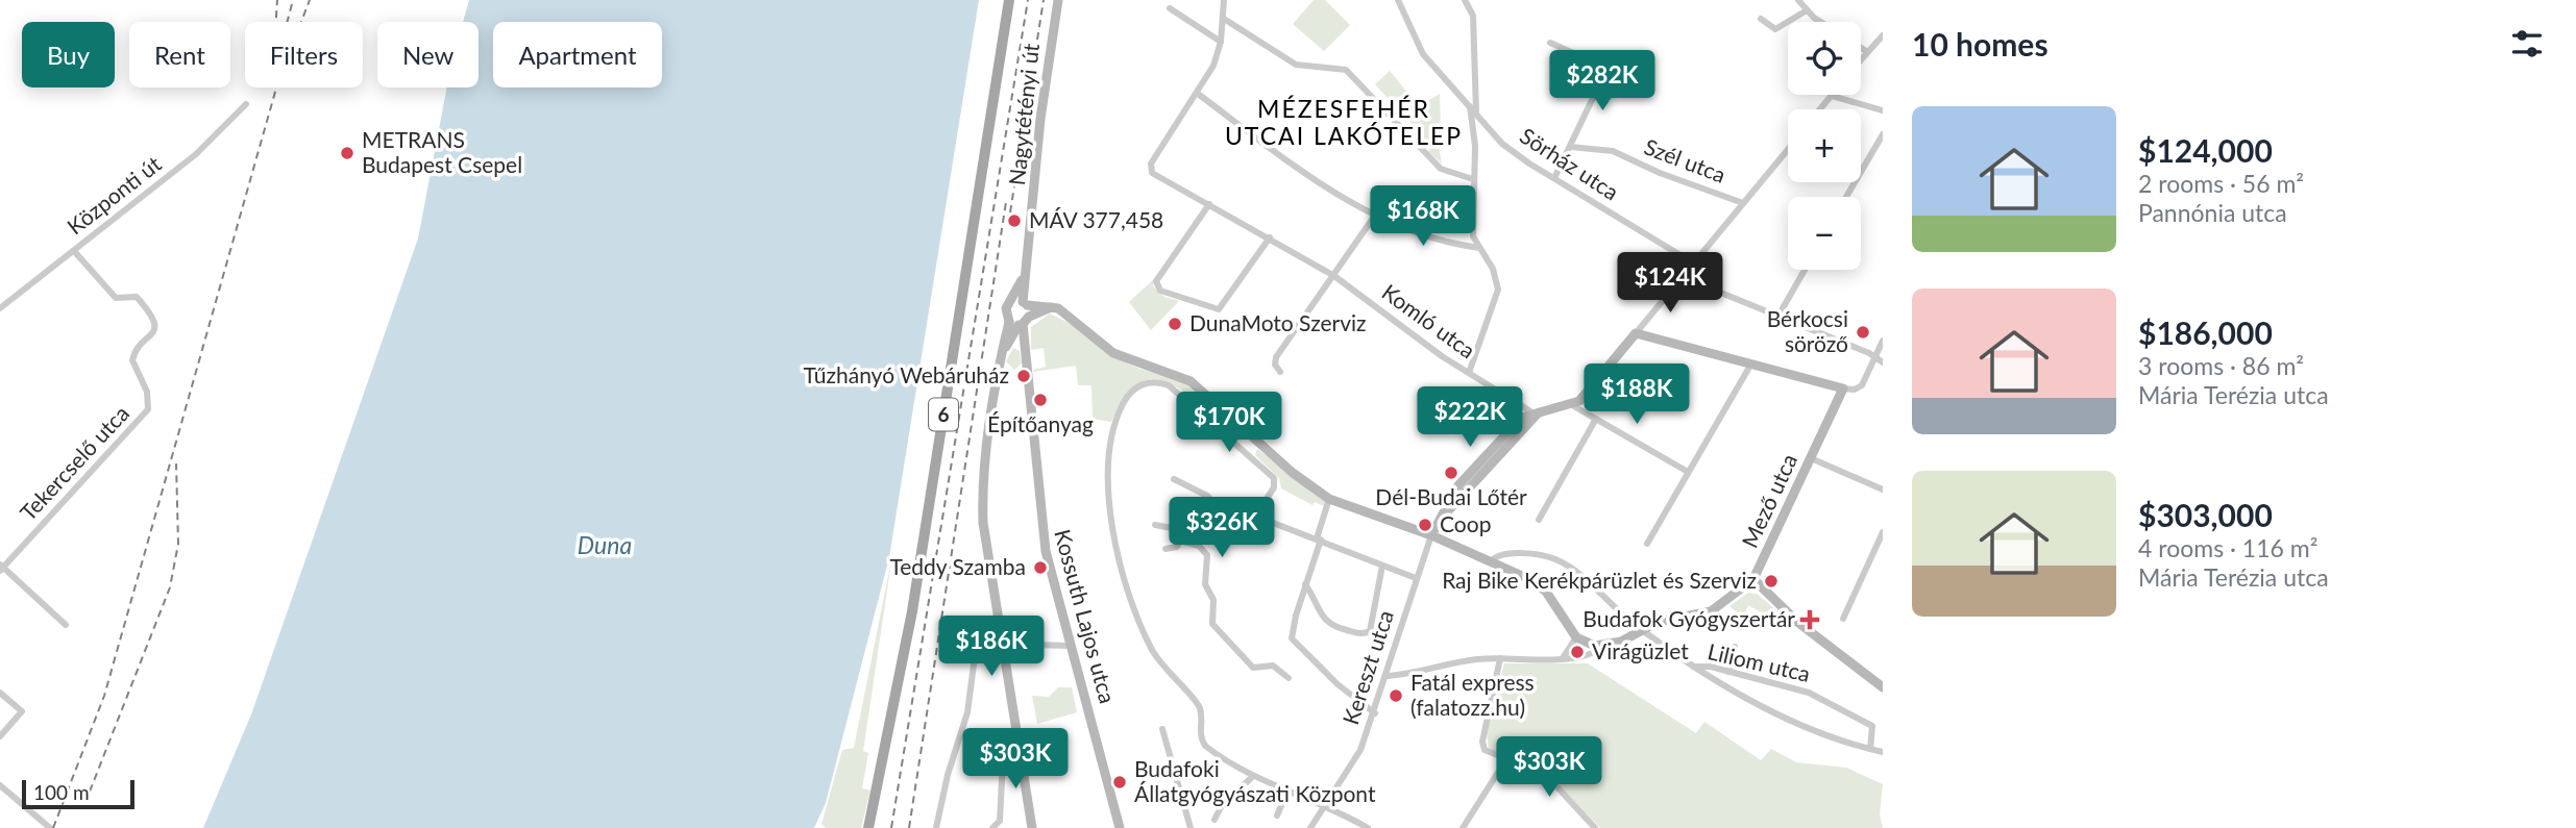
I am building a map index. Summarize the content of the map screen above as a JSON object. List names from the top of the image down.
{
  "streets": {
    "main road": ["6"],
    "street": [
      "Nagytétényi út",
      "Szél utca",
      "Sörház utca",
      "Központi út",
      "Komló utca",
      "Tekercselő utca",
      "Mező utca",
      "Kossuth Lajos utca",
      "Liliom utca",
      "Kereszt utca"
    ]
  },
  "crossings": [
    ["Nagytétényi út", "Kossuth Lajos utca"],
    ["Központi út", "Tekercselő utca"]
  ],
  "districts": ["MÉZESFEHÉR UTCAI LAKÓTELEP"],
  "water": ["Duna"],
  "places": {
    "other": [
      "METRANS Budapest Csepel",
      "MÁV 377,458",
      "DunaMoto Szerviz",
      "Bérkocsi söröző",
      "Tűzhányó Webáruház",
      "Építőanyag",
      "Dél-Budai Lőtér",
      "Coop",
      "Teddy Szamba",
      "Raj Bike Kerékpárüzlet és Szerviz",
      "Virágüzlet",
      "Fatál express (falatozz.hu)",
      "Budafoki Állatgyógyászati Központ"
    ],
    "health": ["Budafok Gyógyszertár"]
  },
  "scale_bar": "100 m",
  "page": {
    "heading": "10 homes",
    "map_buttons": ["+", "−"],
    "chip": [
      "Buy",
      "Rent",
      "Filters",
      "New",
      "Apartment"
    ],
    "price": [
      "$282K",
      "$168K",
      "$124K",
      "$188K",
      "$222K",
      "$170K",
      "$326K",
      "$186K",
      "$303K",
      "$303K"
    ],
    "list": [
      {
        "name": "$124,000",
        "note": "2 rooms · 56 m² · Pannónia utca"
      },
      {
        "name": "$186,000",
        "note": "3 rooms · 86 m² · Mária Terézia utca"
      },
      {
        "name": "$303,000",
        "note": "4 rooms · 116 m² · Mária Terézia utca"
      }
    ],
    "scale": "100 m"
  }
}
